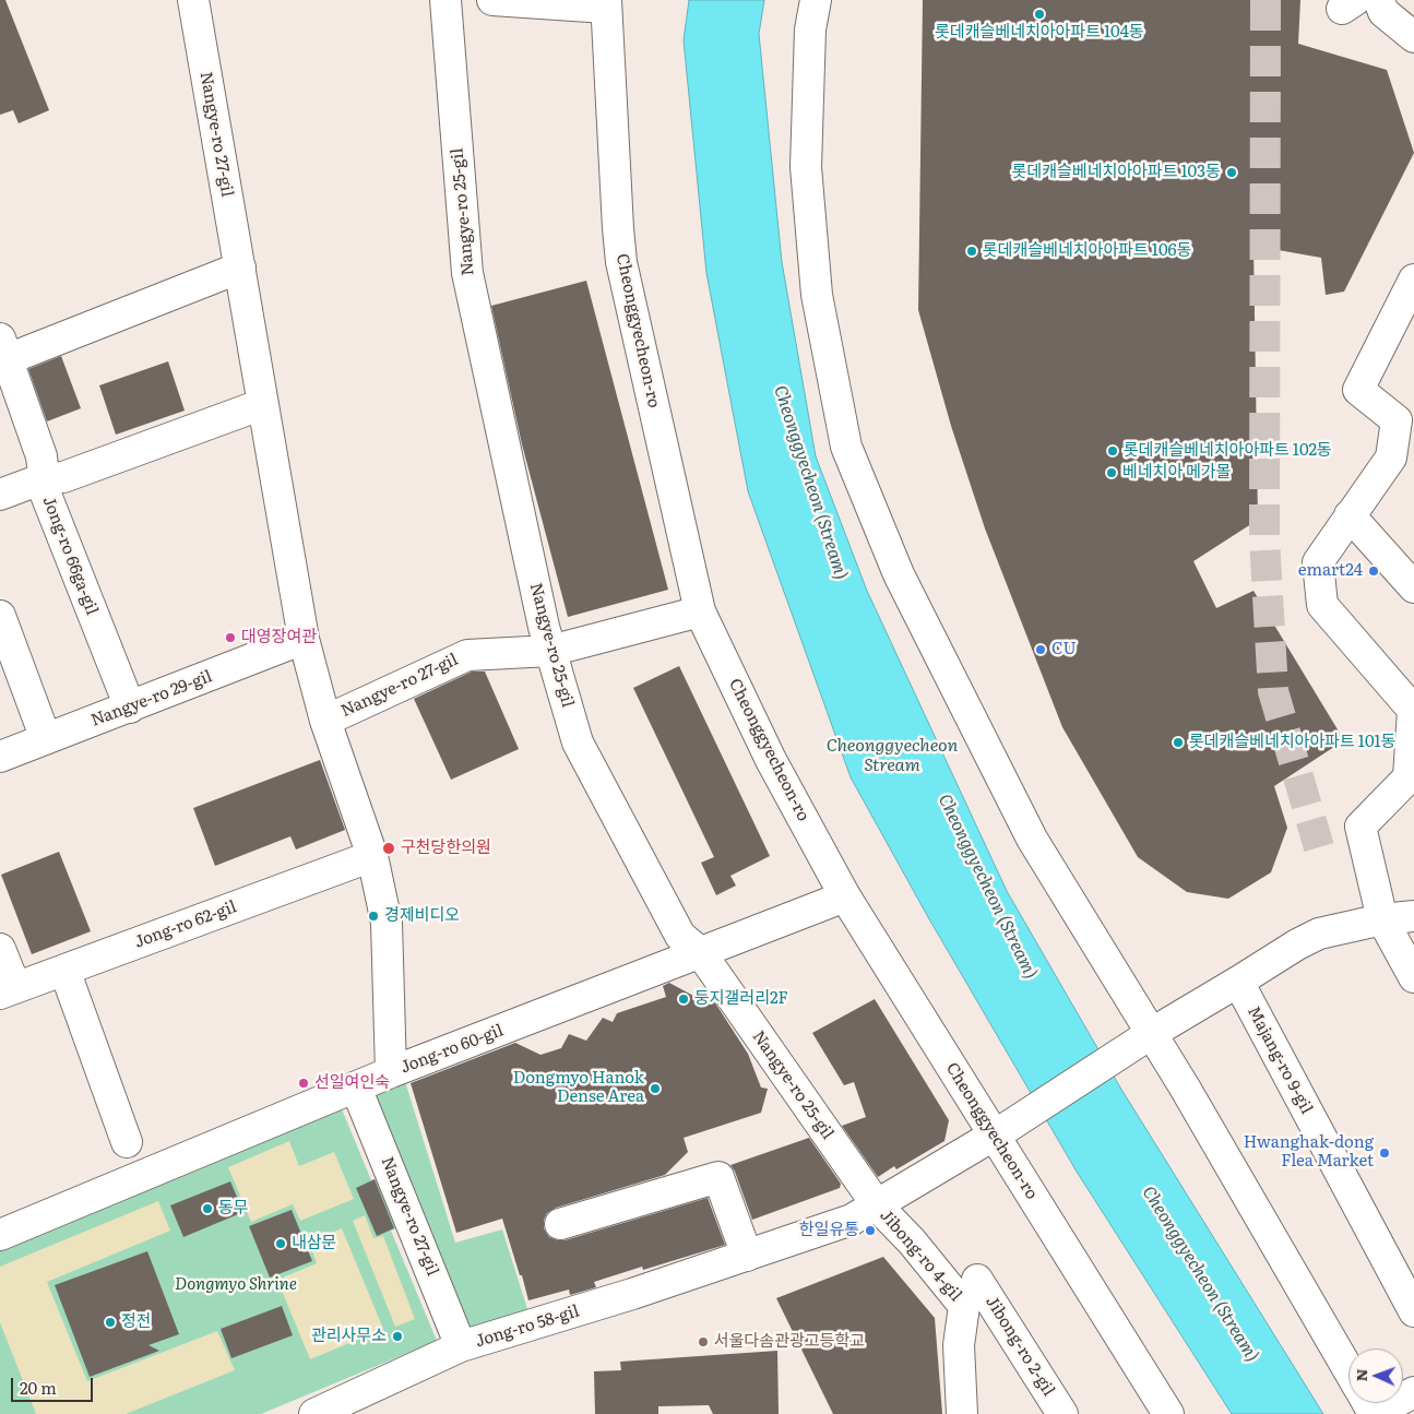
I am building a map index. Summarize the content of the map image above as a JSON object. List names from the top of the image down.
{
  "streets": {
    "street": [
      "Nangye-ro 27-gil",
      "Nangye-ro 25-gil",
      "Cheonggyecheon-ro",
      "Jong-ro 66ga-gil",
      "Nangye-ro 29-gil",
      "Jong-ro 62-gil",
      "Jong-ro 60-gil",
      "Majang-ro 9-gil",
      "Jibong-ro 4-gil",
      "Jong-ro 58-gil",
      "Jibong-ro 2-gil"
    ]
  },
  "crossings": [
    ["Nangye-ro 27-gil", "Nangye-ro 25-gil"],
    ["Nangye-ro 27-gil", "Cheonggyecheon-ro"],
    ["Nangye-ro 27-gil", "Nangye-ro 29-gil"],
    ["Nangye-ro 27-gil", "Jong-ro 62-gil"],
    ["Nangye-ro 27-gil", "Jong-ro 60-gil"],
    ["Nangye-ro 27-gil", "Jong-ro 58-gil"],
    ["Nangye-ro 25-gil", "Jong-ro 60-gil"],
    ["Nangye-ro 25-gil", "Jibong-ro 4-gil"],
    ["Nangye-ro 25-gil", "Jong-ro 58-gil"],
    ["Cheonggyecheon-ro", "Jong-ro 60-gil"],
    ["Cheonggyecheon-ro", "Jong-ro 58-gil"],
    ["Jong-ro 66ga-gil", "Nangye-ro 29-gil"],
    ["Jibong-ro 4-gil", "Jong-ro 58-gil"],
    ["Jibong-ro 4-gil", "Jibong-ro 2-gil"]
  ],
  "water": ["Cheonggyecheon (Stream)", "Cheonggyecheon Stream"],
  "parks": ["Dongmyo Shrine"],
  "places": [
    "롯데캐슬베네치아아파트 104동",
    "롯데캐슬베네치아아파트 103동",
    "롯데캐슬베네치아아파트 106동",
    "롯데캐슬베네치아아파트 102동",
    "베네치아 메가몰",
    "emart24",
    "대영장여관",
    "CU",
    "롯데캐슬베네치아아파트 101동",
    "구천당한의원",
    "경제비디오",
    "둥지갤러리2F",
    "선일여인숙",
    "Dongmyo Hanok Dense Area",
    "Hwanghak-dong Flea Market",
    "동무",
    "한일유통",
    "내삼문",
    "정전",
    "관리사무소",
    "서울다솜관광고등학교"
  ],
  "scale_bar": "20 m",
  "north": "left"
}
